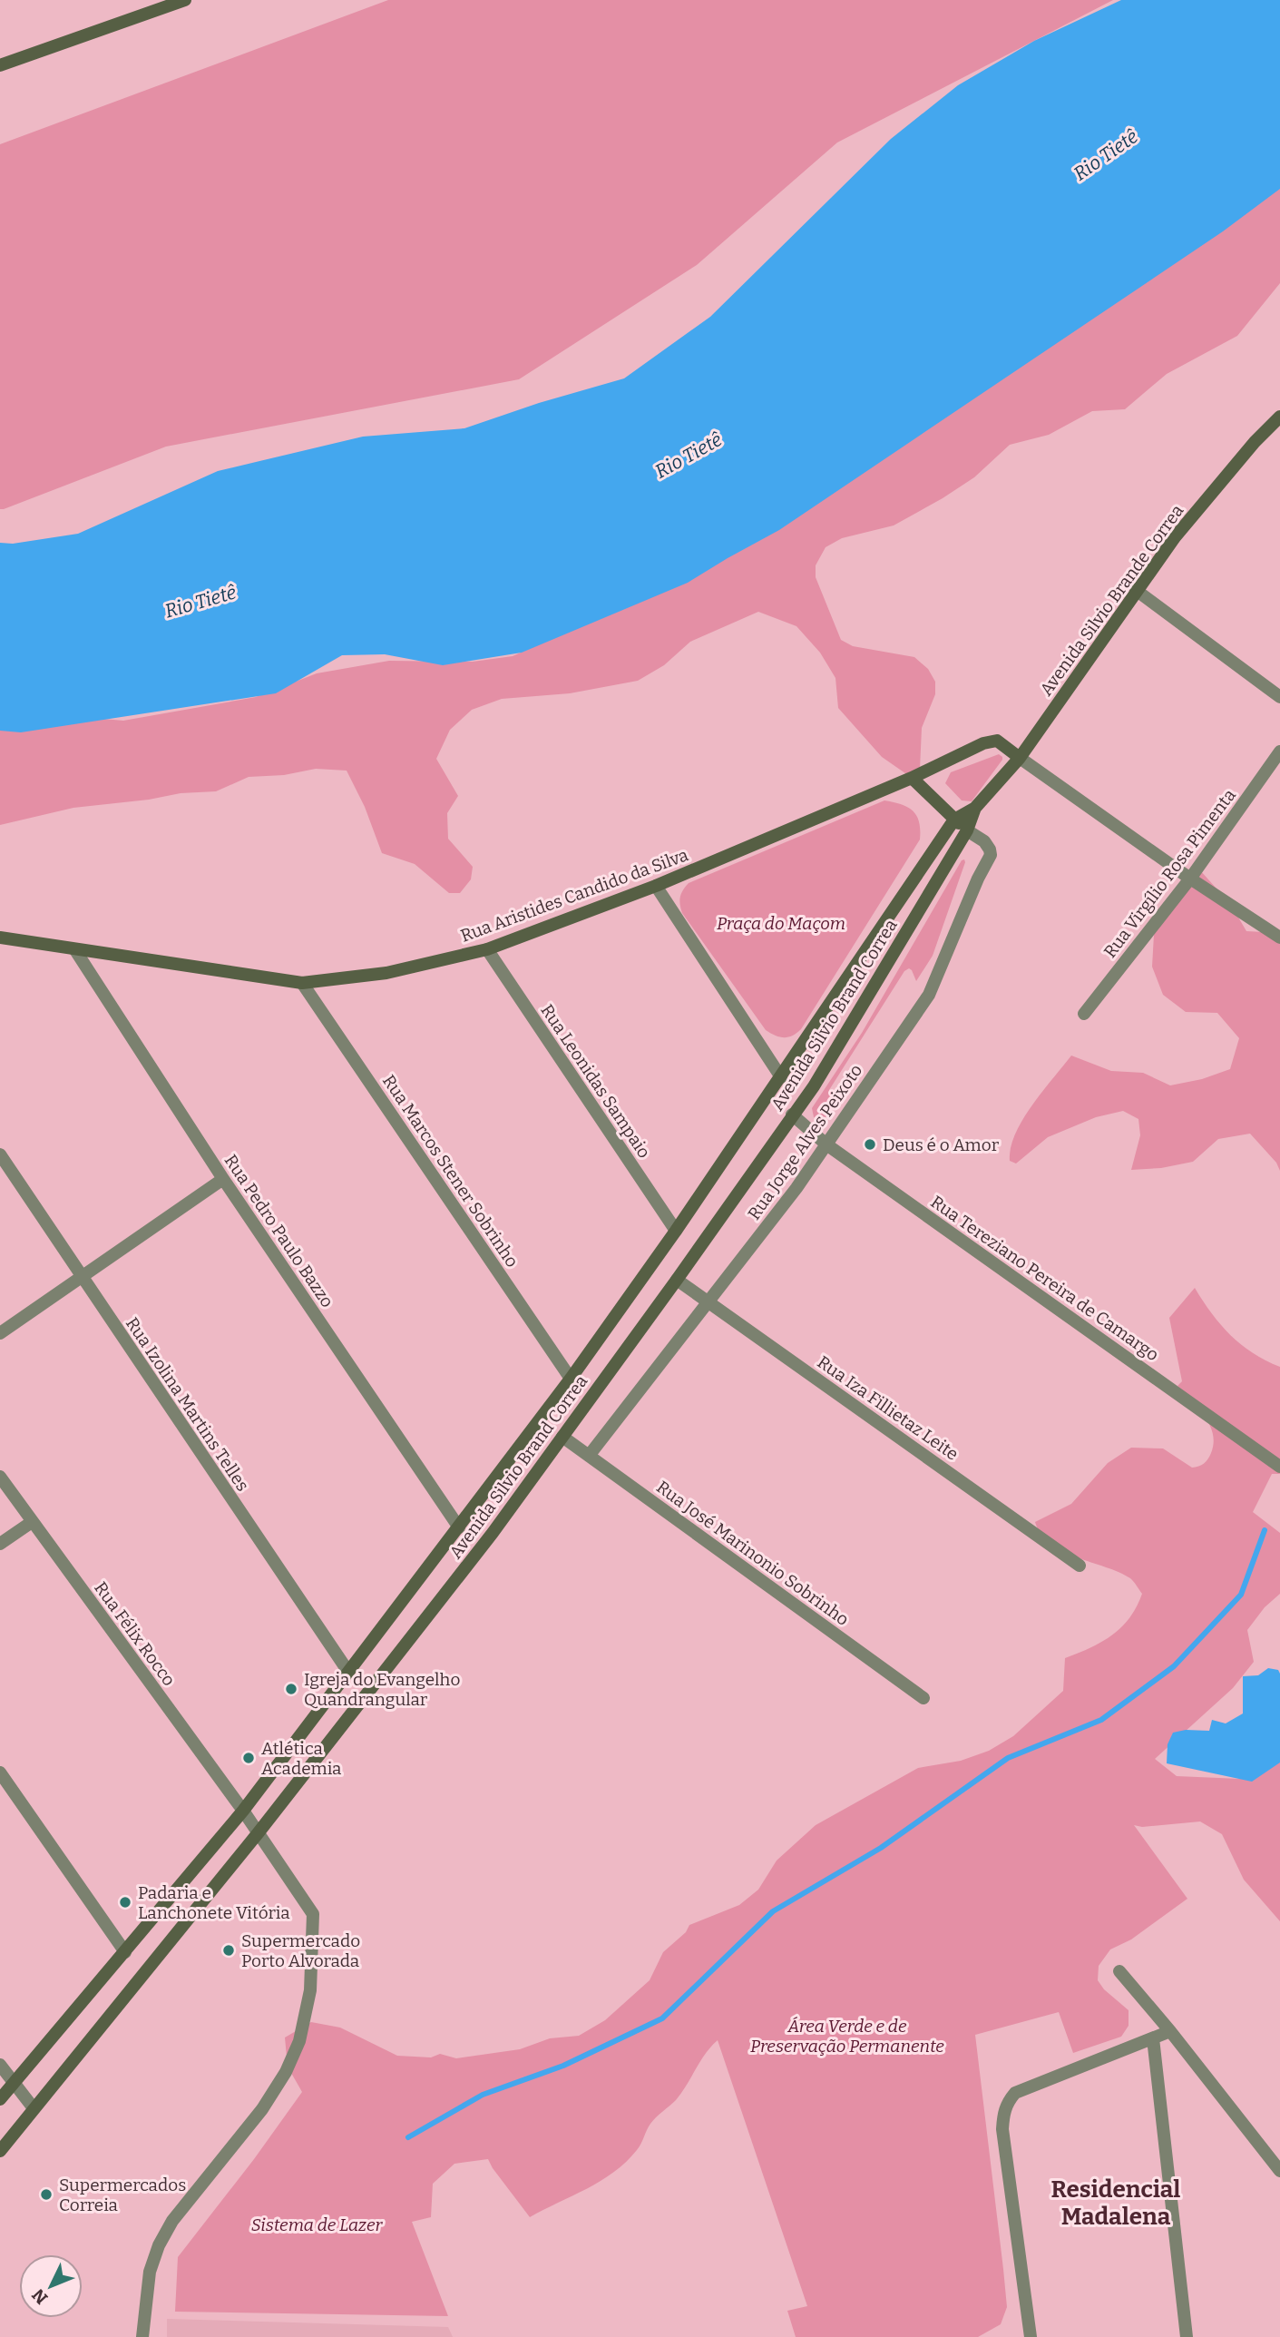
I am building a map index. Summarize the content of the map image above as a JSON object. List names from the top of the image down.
{
  "streets": {
    "main road": ["Avenida Silvio Brande Correa", "Rua Aristides Candido da Silva", "Avenida Silvio Brand Correa"],
    "street": [
      "Rua Virgílio Rosa Pimenta",
      "Rua Leonidas Sampaio",
      "Rua Jorge Alves Peixoto",
      "Rua Marcos Stener Sobrinho",
      "Rua Pedro Paulo Bazzo",
      "Rua Tereziano Pereira de Camargo",
      "Rua Izolina Martins Telles",
      "Rua Iza Fillietaz Leite",
      "Rua José Marinonio Sobrinho",
      "Rua Félix Rocco"
    ]
  },
  "crossings": [
    ["Avenida Silvio Brande Correa", "Rua Aristides Candido da Silva"],
    ["Avenida Silvio Brande Correa", "Avenida Silvio Brand Correa"],
    ["Rua Aristides Candido da Silva", "Rua Leonidas Sampaio"],
    ["Rua Aristides Candido da Silva", "Rua Marcos Stener Sobrinho"],
    ["Rua Aristides Candido da Silva", "Rua Pedro Paulo Bazzo"],
    ["Avenida Silvio Brand Correa", "Rua Leonidas Sampaio"],
    ["Avenida Silvio Brand Correa", "Rua Jorge Alves Peixoto"],
    ["Avenida Silvio Brand Correa", "Rua Marcos Stener Sobrinho"],
    ["Avenida Silvio Brand Correa", "Rua Pedro Paulo Bazzo"],
    ["Avenida Silvio Brand Correa", "Rua Tereziano Pereira de Camargo"],
    ["Avenida Silvio Brand Correa", "Rua Izolina Martins Telles"],
    ["Avenida Silvio Brand Correa", "Rua Iza Fillietaz Leite"],
    ["Avenida Silvio Brand Correa", "Rua José Marinonio Sobrinho"],
    ["Avenida Silvio Brand Correa", "Rua Félix Rocco"],
    ["Rua Jorge Alves Peixoto", "Rua Tereziano Pereira de Camargo"],
    ["Rua Jorge Alves Peixoto", "Rua Iza Fillietaz Leite"],
    ["Rua Jorge Alves Peixoto", "Rua José Marinonio Sobrinho"]
  ],
  "districts": ["Residencial Madalena"],
  "water": ["Rio Tietê"],
  "parks": ["Praça do Maçom", "Área Verde e de Preservação Permanente", "Sistema de Lazer"],
  "places": [
    "Deus é o Amor",
    "Igreja do Evangelho Quandrangular",
    "Atlética Academia",
    "Padaria e Lanchonete Vitória",
    "Supermercado Porto Alvorada",
    "Supermercados Correia"
  ],
  "north": "bottom left"
}
